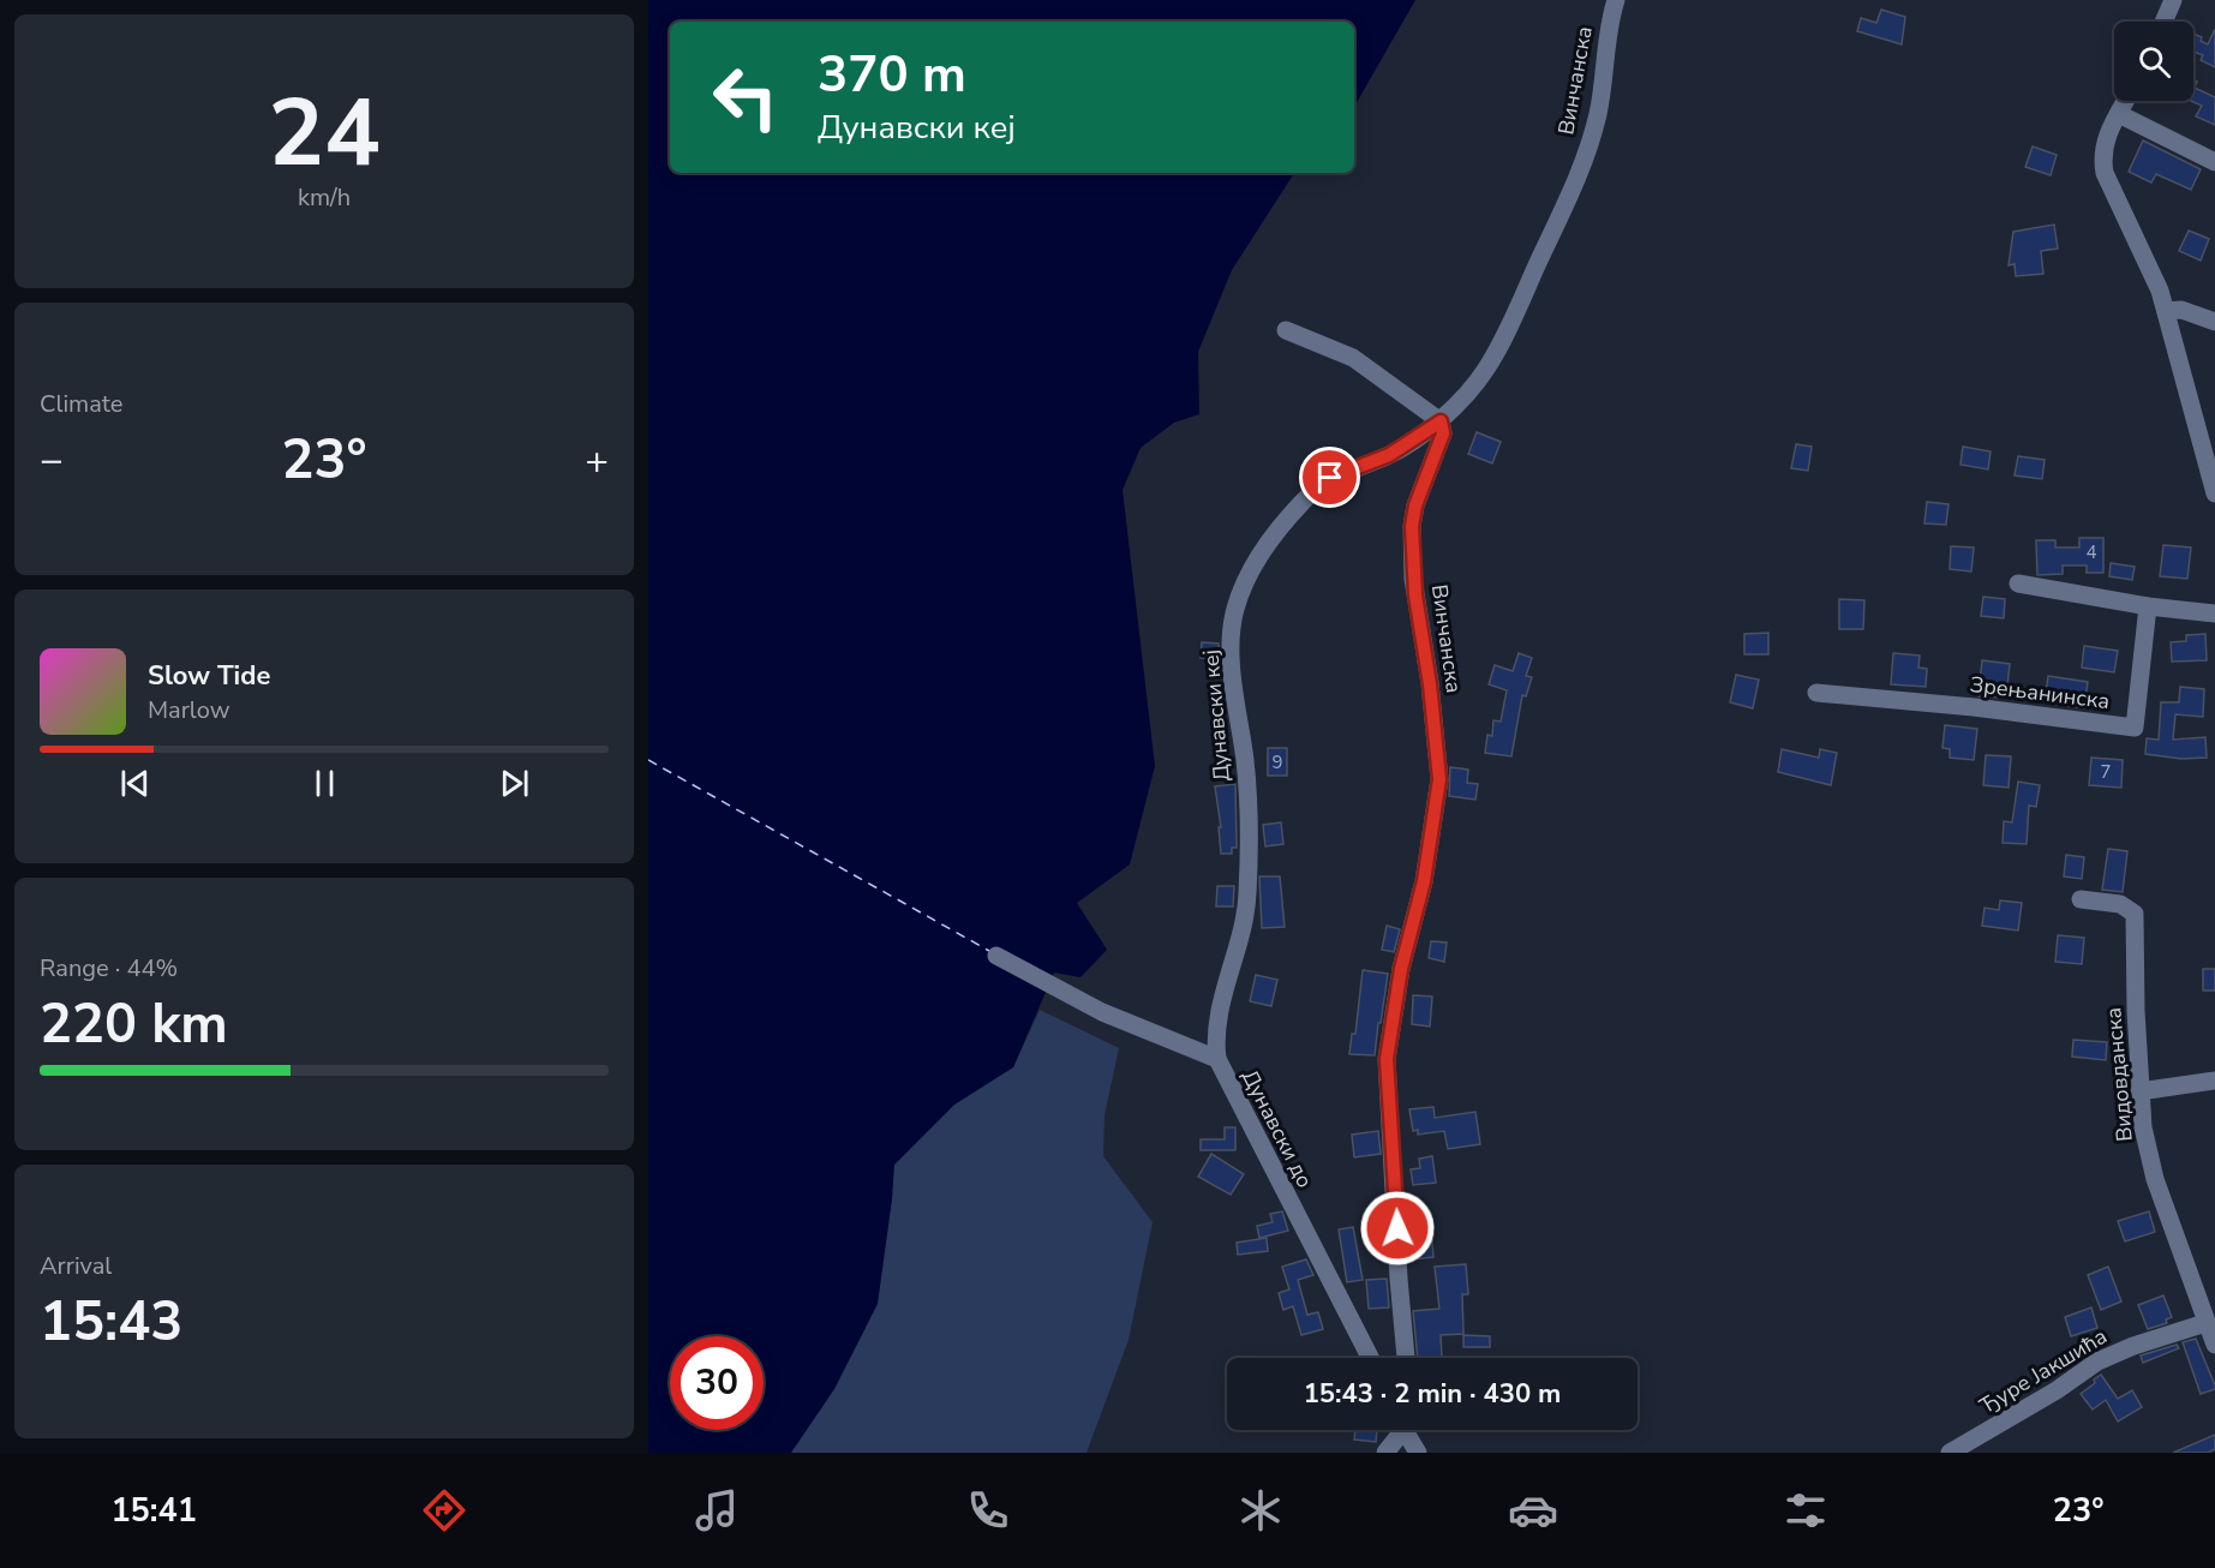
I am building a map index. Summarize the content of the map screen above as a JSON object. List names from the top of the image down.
{
  "streets": {
    "street": [
      "Винчанска",
      "Зрењанинска",
      "Дунавски кеј",
      "Видовданска",
      "Дунавски до",
      "Ђуре Јакшића"
    ]
  },
  "crossings": [
    ["Винчанска", "Дунавски кеј"],
    ["Дунавски кеј", "Дунавски до"],
    ["Видовданска", "Ђуре Јакшића"]
  ],
  "house_numbers": ["4", "9", "7"],
  "page": {
    "tile": [
      ["24", "km/h"],
      "Climate",
      ["Range · 44%", "220 km"],
      ["Arrival", "15:43"]
    ],
    "turn": ["370 m", "Дунавски кеј"],
    "heat": ["−", "23°", "+"],
    "song": ["Slow Tide", "Marlow"],
    "limit": "30",
    "trip": "15:43 · 2 min · 430 m",
    "tabs": ["15:41", "23°"]
  }
}
